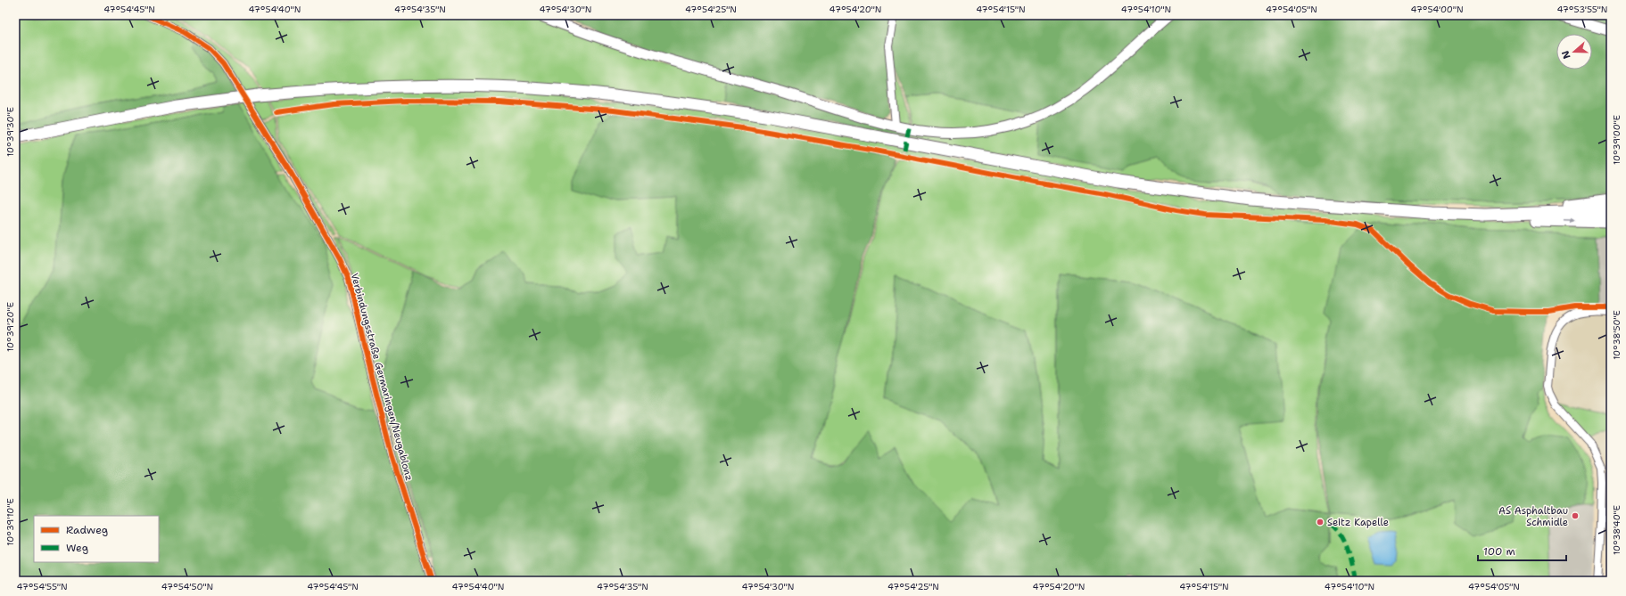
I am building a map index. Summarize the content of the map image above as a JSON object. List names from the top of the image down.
{
  "streets": {
    "street": ["Verbindungsstraße Germaringen/Neugablonz"]
  },
  "places": ["AS Asphaltbau Schmidle", "Seitz Kapelle"],
  "legend": ["Radweg", "Weg"],
  "scale_bar": "100 m",
  "north": "left",
  "coordinates": [
    "47°54'45\"N",
    "47°54'40\"N",
    "47°54'35\"N",
    "47°54'30\"N",
    "47°54'25\"N",
    "47°54'20\"N",
    "47°54'15\"N",
    "47°54'10\"N",
    "47°54'05\"N",
    "47°54'00\"N",
    "47°53'55\"N",
    "10°39'30\"E",
    "10°39'00\"E",
    "10°39'20\"E",
    "10°38'50\"E",
    "10°39'10\"E",
    "10°38'40\"E",
    "47°54'55\"N",
    "47°54'50\"N"
  ]
}
